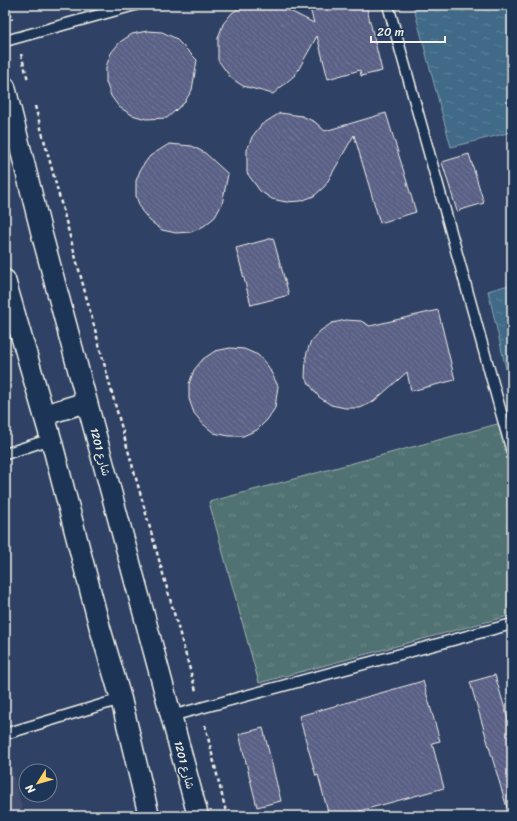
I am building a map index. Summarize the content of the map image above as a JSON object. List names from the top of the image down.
{
  "streets": {
    "street": ["شارع 1201"]
  },
  "scale_bar": "20 m",
  "north": "bottom left"
}
